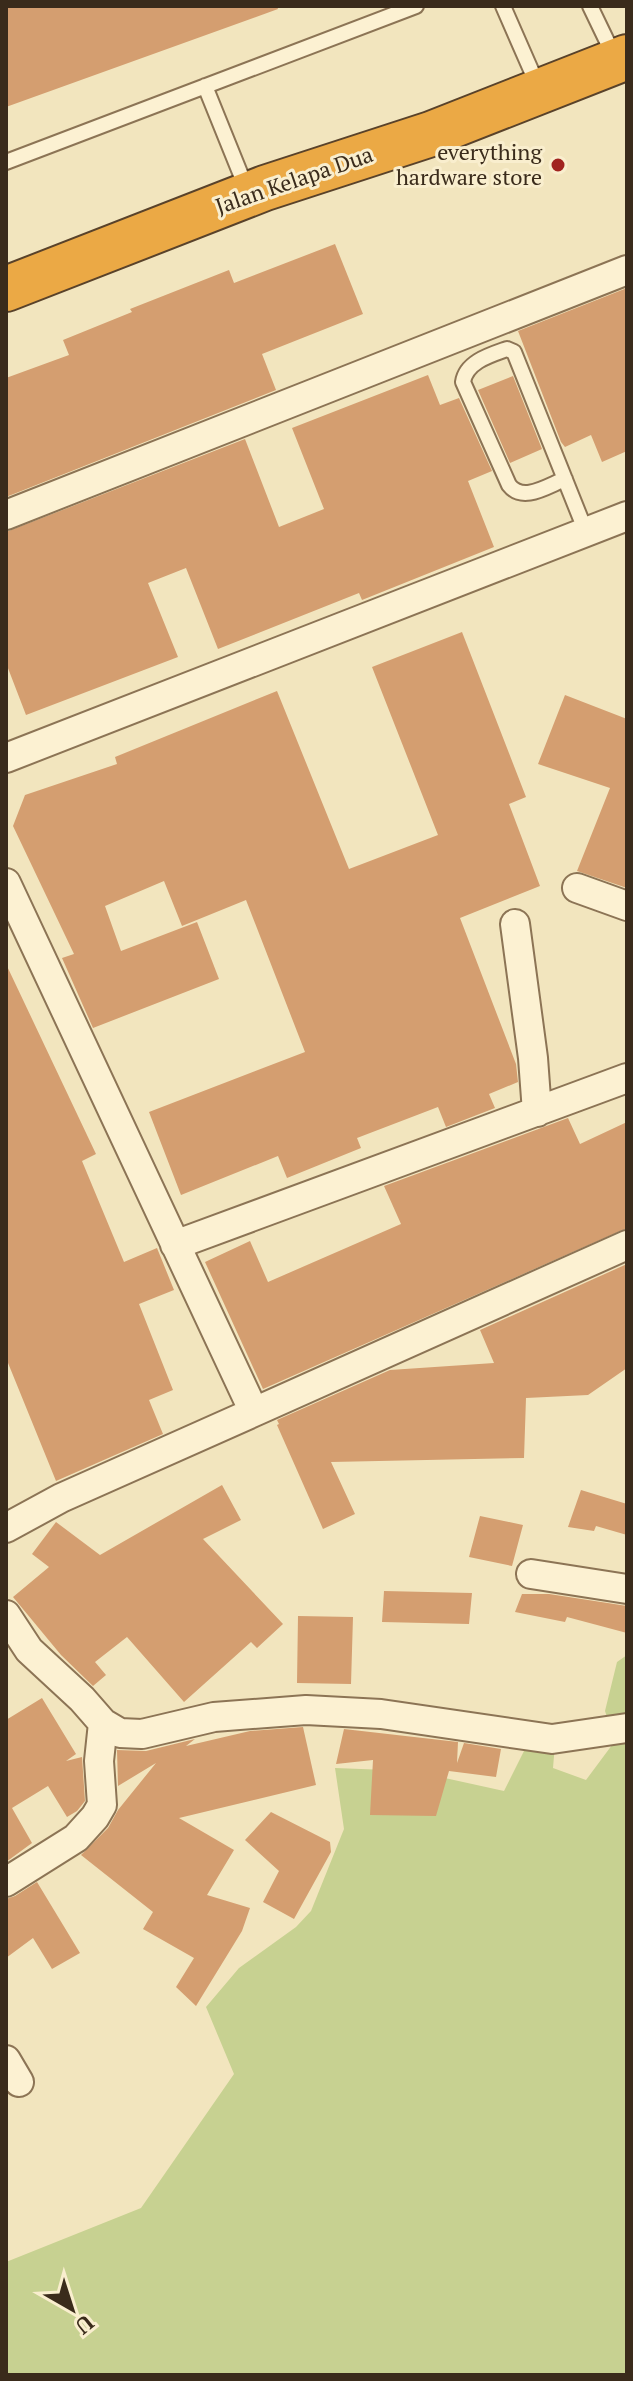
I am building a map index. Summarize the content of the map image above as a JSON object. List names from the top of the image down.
{
  "streets": {
    "highway": ["Jalan Kelapa Dua"]
  },
  "places": ["everything hardware store"],
  "north": "bottom right"
}
